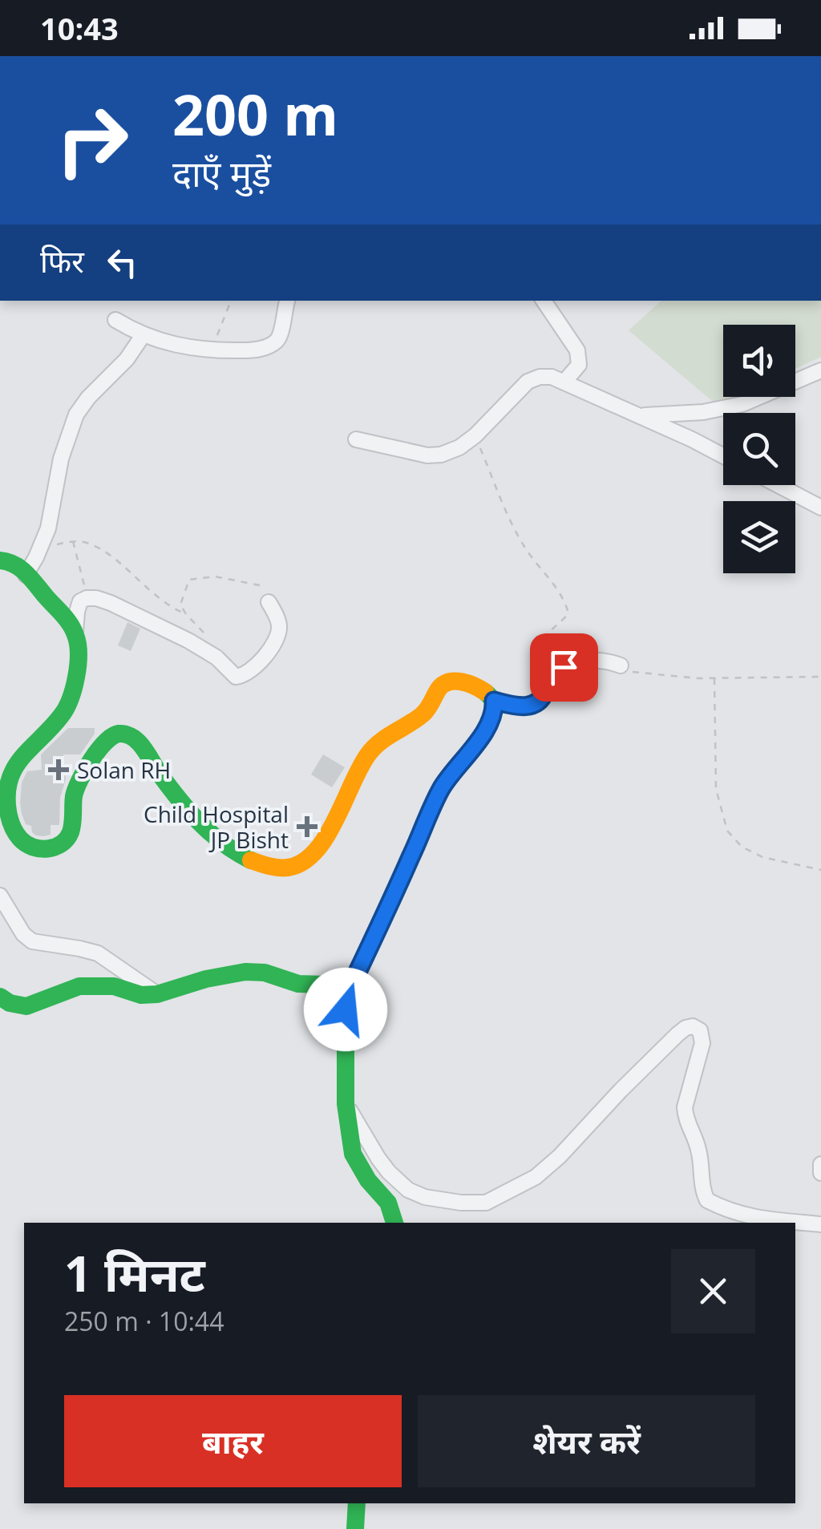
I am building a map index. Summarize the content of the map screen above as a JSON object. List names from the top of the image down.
{
  "places": {
    "health": ["Solan RH", "Child Hospital JP Bisht"]
  },
  "page": {
    "status": "10:43",
    "turn": ["200 m", "दाएँ मुड़ें"],
    "then": "फिर",
    "heading": ["1 मिनट", "250 m · 10:44"],
    "buttons": ["बाहर", "शेयर करें"]
  }
}
